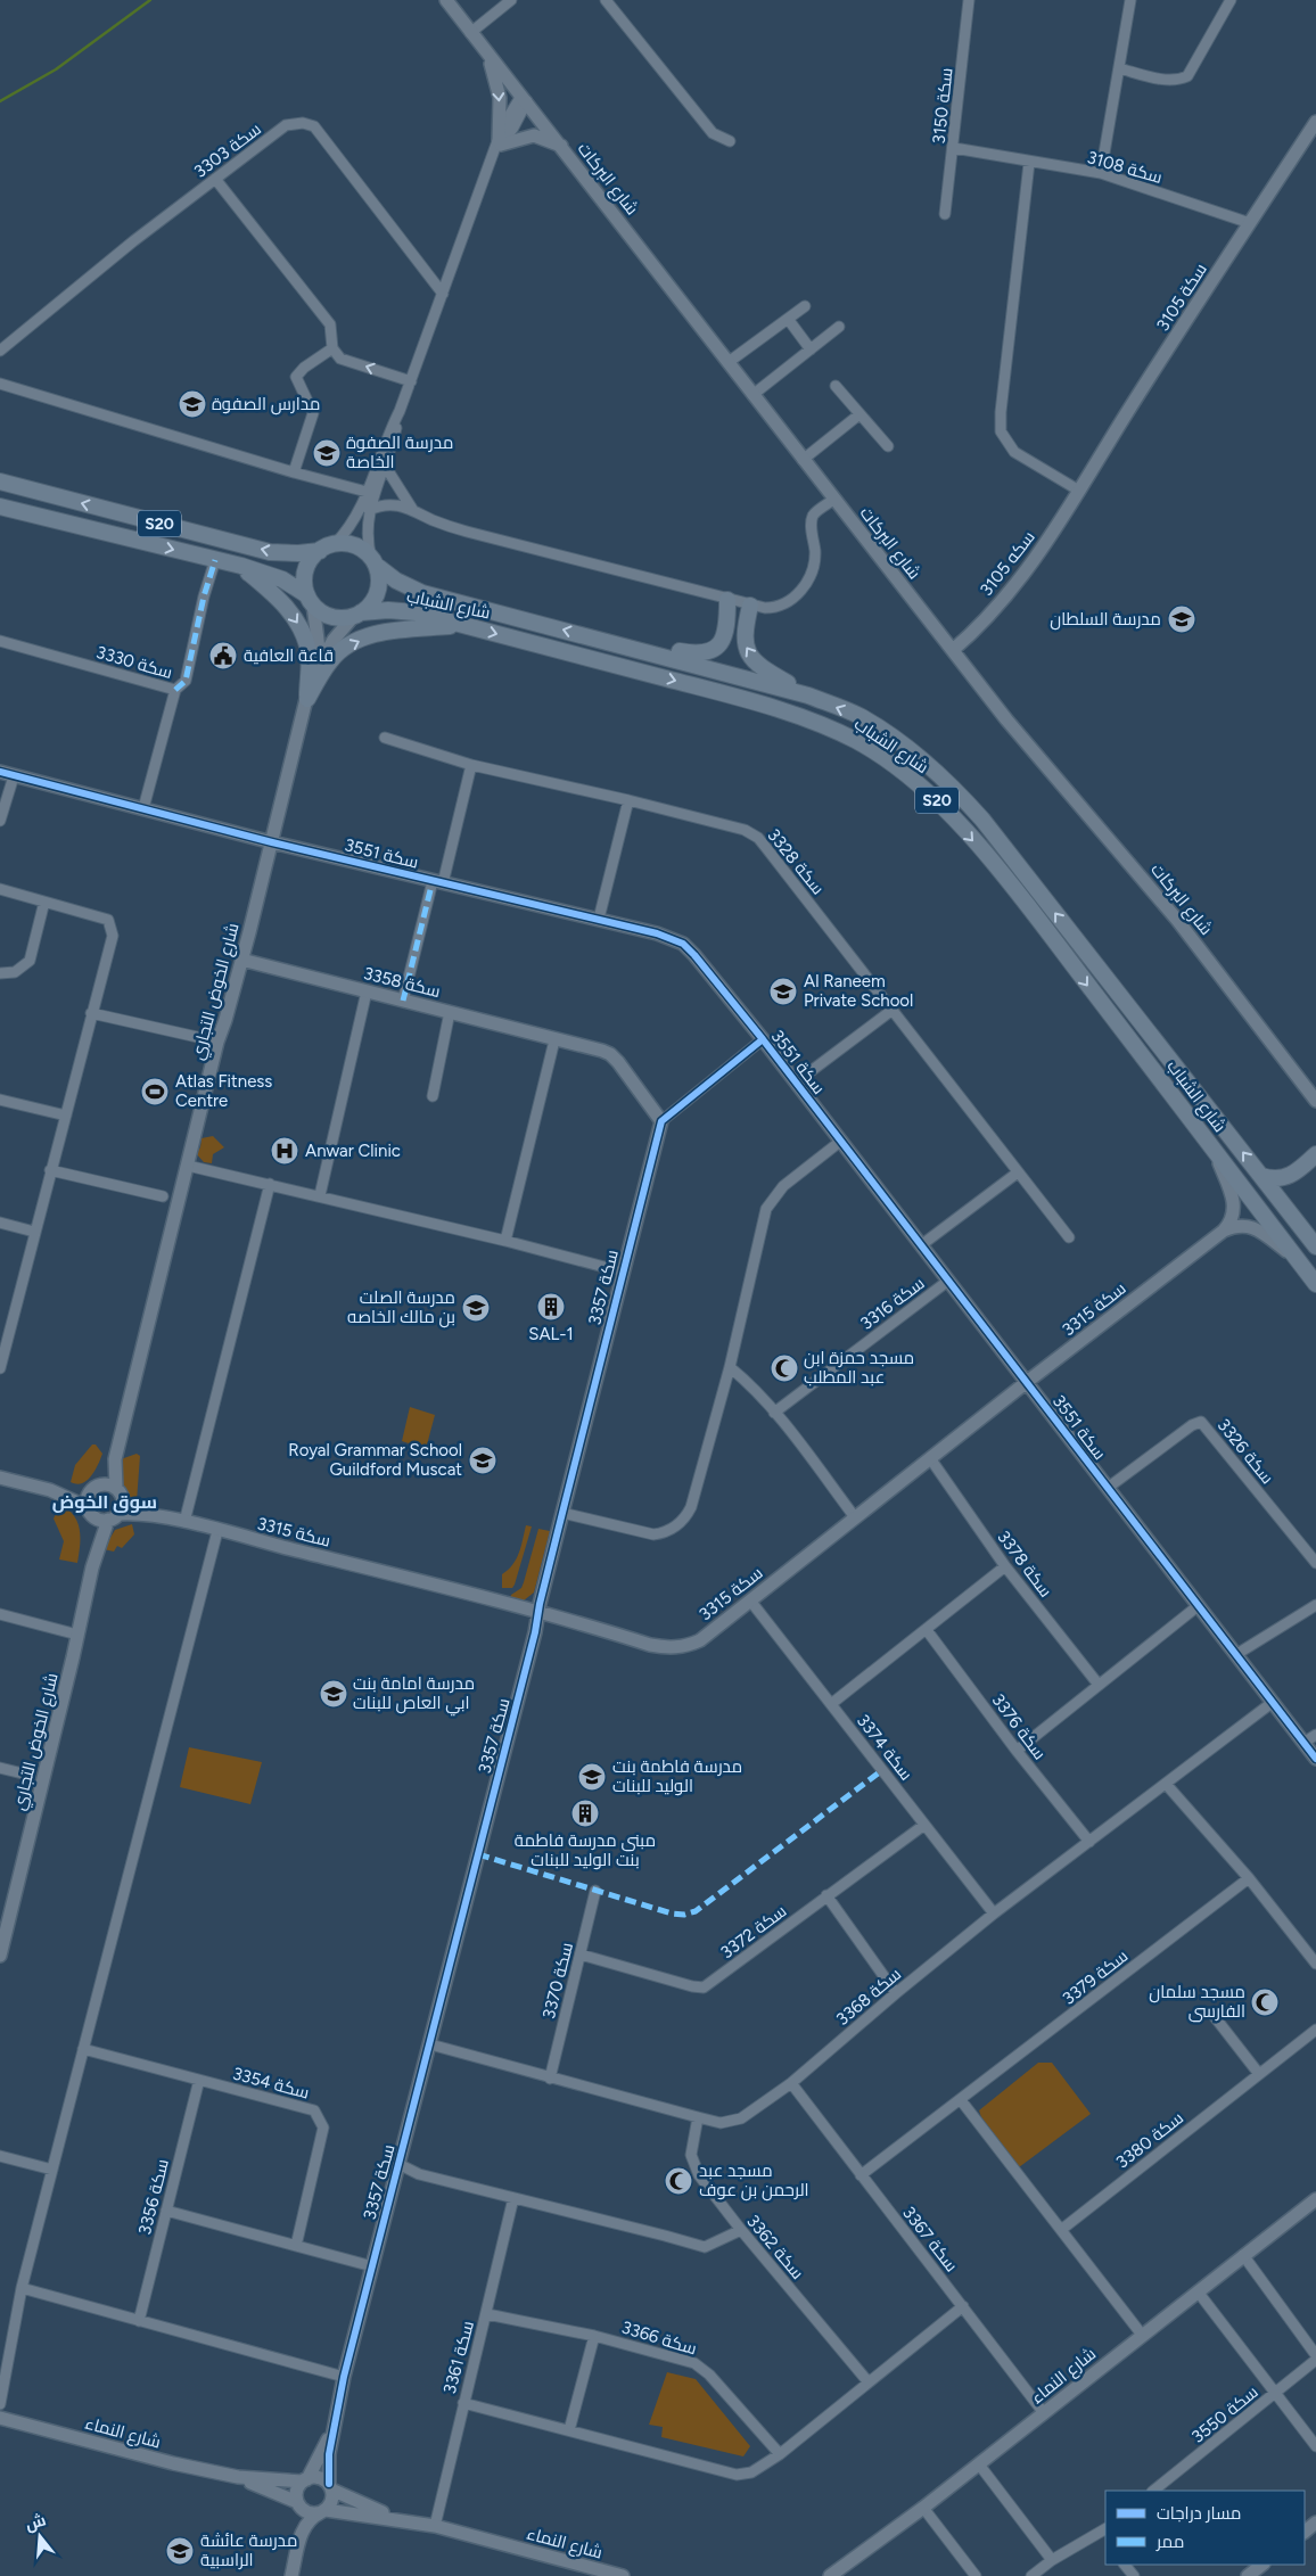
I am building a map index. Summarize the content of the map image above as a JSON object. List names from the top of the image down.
{
  "streets": {
    "main road": ["S20", "شارع الشباب"],
    "street": [
      "سكة 3150",
      "سكة 3303",
      "سكة 3108",
      "شارع البركات",
      "سكة 3105",
      "سكه 3105",
      "سكة 3330",
      "سكة 3551",
      "سكة 3328",
      "سكة 3358",
      "شارع الخوض التجاري",
      "سكة 3357",
      "سكة 3316",
      "سكة 3315",
      "سكة 3326",
      "سكة 3378",
      "سكة 3376",
      "سكة 3374",
      "سكة 3372",
      "سكة 3379",
      "سكة 3370",
      "سكة 3368",
      "سكة 3354",
      "سكة 3380",
      "سكة 3356",
      "سكة 3367",
      "سكة 3362",
      "سكة 3366",
      "سكة 3361",
      "شارع النماء",
      "سكة 3550"
    ]
  },
  "crossings": [
    ["سكة 3150", "سكة 3108"],
    ["سكة 3108", "سكة 3105"],
    ["شارع البركات", "سكه 3105"],
    ["سكة 3105", "سكه 3105"],
    ["S20", "شارع الشباب"],
    ["S20", "شارع الخوض التجاري"],
    ["شارع الشباب", "شارع الخوض التجاري"],
    ["سكة 3330", "سكة 3551"],
    ["سكة 3551", "شارع الخوض التجاري"],
    ["سكة 3551", "سكة 3316"],
    ["سكة 3551", "سكة 3315"],
    ["سكة 3551", "سكة 3326"],
    ["سكة 3551", "سكة 3368"],
    ["سكة 3358", "شارع الخوض التجاري"],
    ["سكة 3358", "سكة 3357"],
    ["شارع الخوض التجاري", "سكة 3315"],
    ["سكة 3357", "سكة 3315"],
    ["سكة 3357", "سكة 3368"],
    ["سكة 3357", "شارع النماء"],
    ["سكة 3315", "سكة 3378"],
    ["سكة 3315", "سكة 3374"],
    ["سكة 3376", "سكة 3368"],
    ["سكة 3374", "سكة 3372"],
    ["سكة 3374", "سكة 3368"],
    ["سكة 3372", "سكة 3370"],
    ["سكة 3379", "سكة 3367"],
    ["سكة 3370", "سكة 3368"],
    ["سكة 3368", "سكة 3367"],
    ["سكة 3368", "سكة 3362"],
    ["سكة 3354", "سكة 3356"],
    ["سكة 3367", "شارع النماء"],
    ["سكة 3366", "سكة 3361"],
    ["سكة 3361", "شارع النماء"]
  ],
  "districts": ["سوق الخوض"],
  "places": {
    "school or university": [
      "مدارس الصفوة",
      "مدرسة الصفوة الخاصة",
      "مدرسة السلطان",
      "Al Raneem Private School",
      "مدرسة الصلت بن مالك الخاصه",
      "Royal Grammar School Guildford Muscat",
      "مدرسة امامة بنت ابي العاص للبنات",
      "مدرسة فاطمة بنت الوليد للبنات",
      "مدرسة عائشة الراسبية"
    ],
    "public building": ["قاعة العافية"],
    "sports": ["Atlas Fitness Centre"],
    "hospital": ["Anwar Clinic"],
    "building": ["SAL-1", "مبنى مدرسة فاطمة بنت الوليد للبنات"],
    "mosque": ["مسجد حمزة ابن عبد المطلب", "مسجد سلمان الفارسى", "مسجد عبد الرحمن بن عوف"]
  },
  "legend": ["مسار دراجات", "ممر"],
  "north": "top"
}
